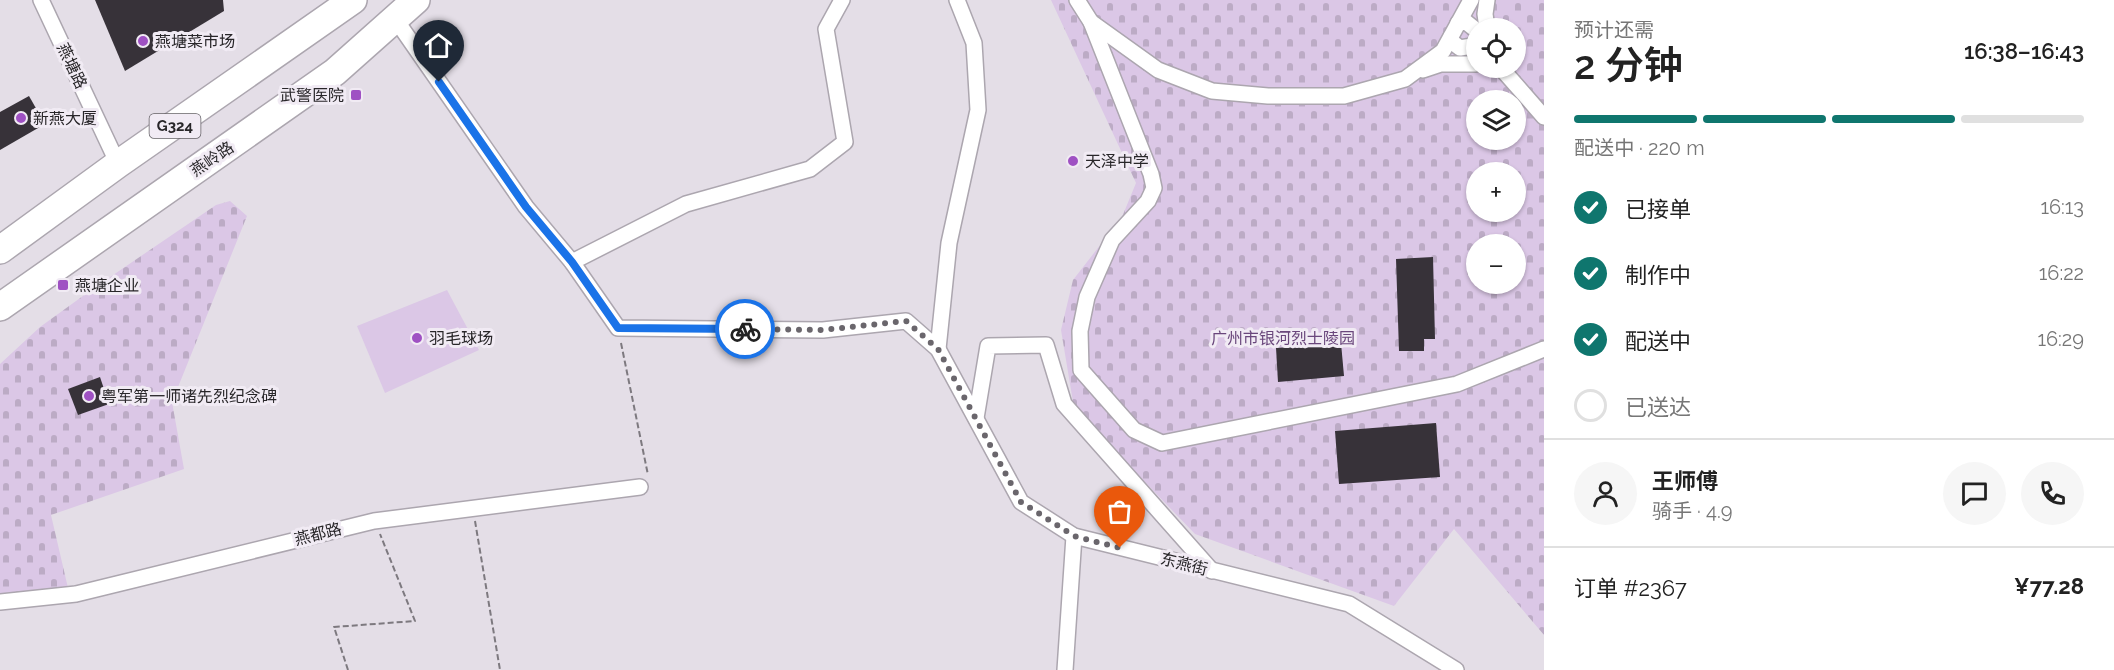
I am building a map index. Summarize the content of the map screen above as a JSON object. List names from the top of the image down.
{
  "streets": {
    "highway": ["G324", "燕岭路"],
    "street": ["燕塘路", "燕都路", "东燕街"]
  },
  "crossings": [
    ["燕塘路", "G324"]
  ],
  "parks": ["广州市银河烈士陵园"],
  "places": {
    "other": [
      "燕塘菜市场",
      "新燕大厦",
      "天泽中学",
      "羽毛球场",
      "粤军第一师诸先烈纪念碑"
    ],
    "transit": ["武警医院", "燕塘企业"]
  },
  "page": {
    "heading": ["2 分钟", "预计还需", "16:38–16:43"],
    "panel": [
      "王师傅",
      "骑手 · 4.9",
      "订单 #2367",
      "¥77.28"
    ],
    "map_buttons": ["+", "−"],
    "bar": "配送中 · 220 m",
    "list": [
      ["已接单", "16:13"],
      ["制作中", "16:22"],
      ["配送中", "16:29"],
      "已送达"
    ]
  }
}
